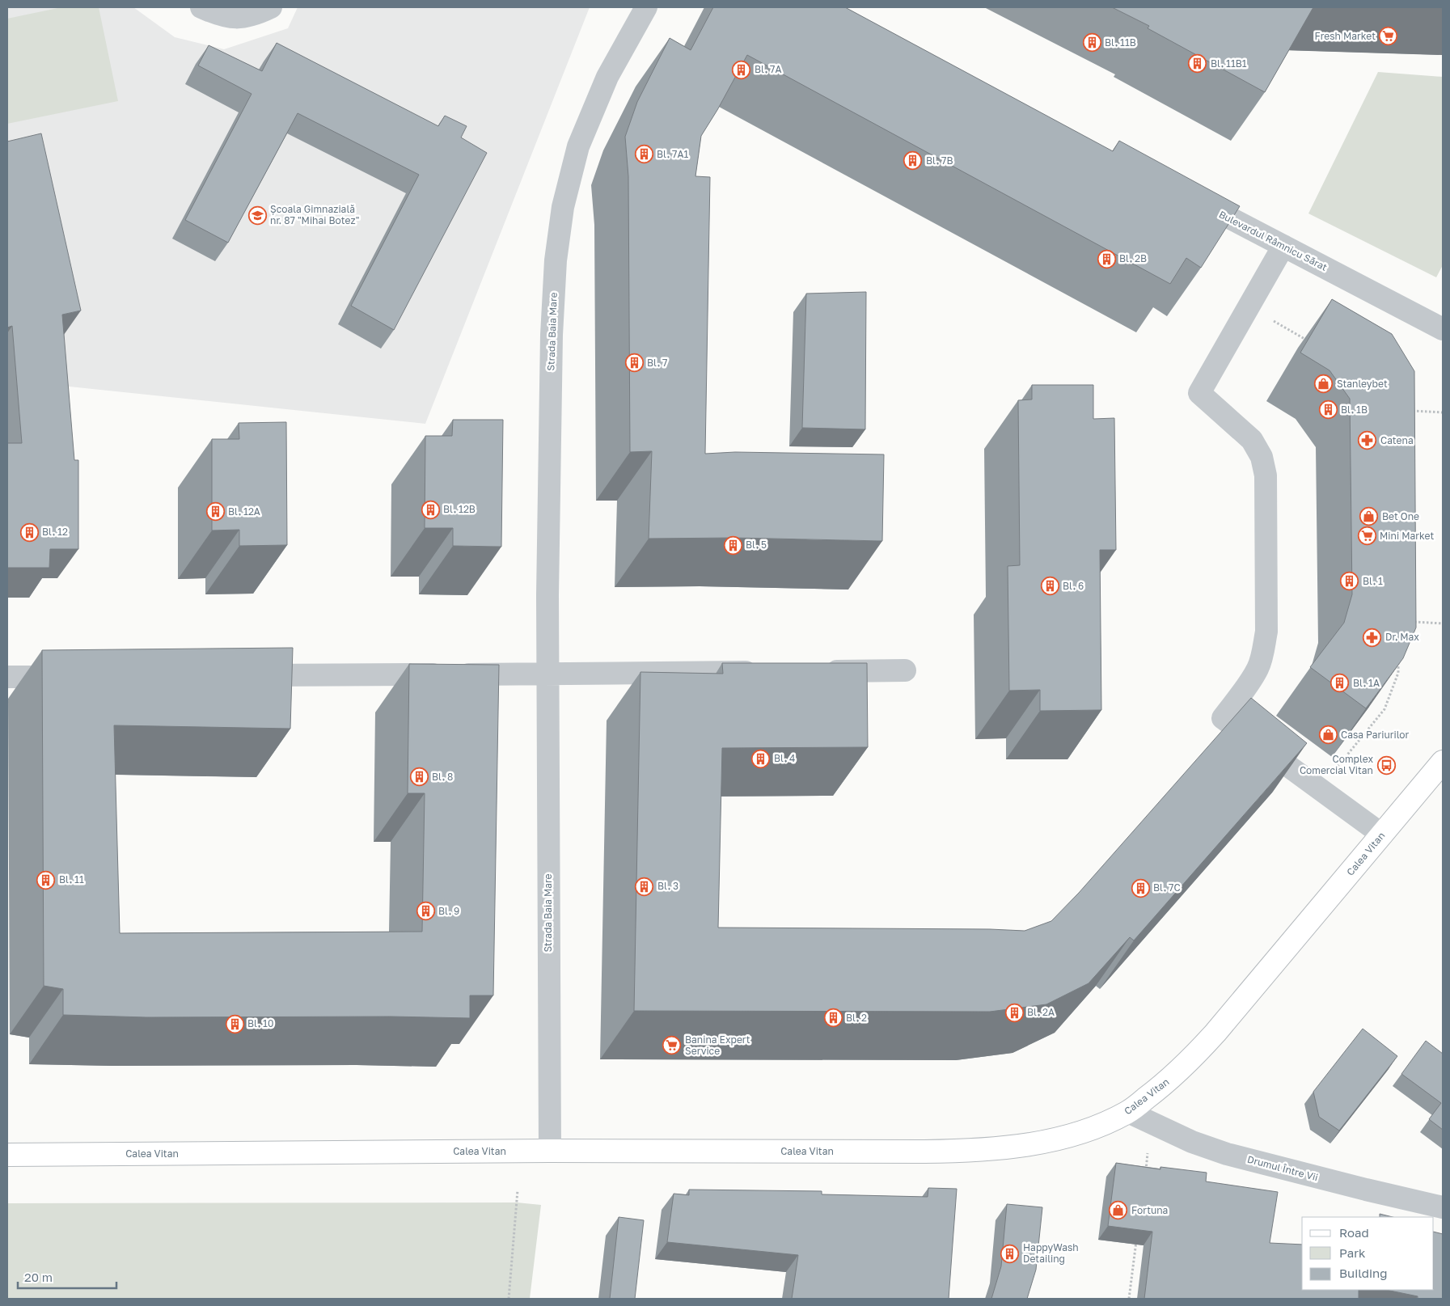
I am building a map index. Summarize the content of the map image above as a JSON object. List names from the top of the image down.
{
  "streets": {
    "main road": ["Calea Vitan"],
    "street": ["Bulevardul Râmnicu Sărat", "Strada Baia Mare", "Drumul Între Vii"]
  },
  "crossings": [
    ["Strada Baia Mare", "Calea Vitan"],
    ["Calea Vitan", "Drumul Între Vii"]
  ],
  "places": {
    "supermarket": ["Fresh Market", "Mini Market", "Banina Expert Service"],
    "building": [
      "Bl. 11B",
      "Bl. 11B1",
      "Bl. 7A",
      "Bl. 7A1",
      "Bl. 7B",
      "Bl. 2B",
      "Bl. 7",
      "Bl. 1B",
      "Bl. 12B",
      "Bl. 12A",
      "Bl. 12",
      "Bl. 5",
      "Bl. 1",
      "Bl. 6",
      "Bl. 1A",
      "Bl. 4",
      "Bl. 8",
      "Bl. 11",
      "Bl. 3",
      "Bl. 7C",
      "Bl. 9",
      "Bl. 2A",
      "Bl. 2",
      "Bl. 10",
      "HappyWash Detailing"
    ],
    "school or university": ["Școala Gimnazială nr. 87 \"Mihai Botez\""],
    "shop": [
      "Stanleybet",
      "Bet One",
      "Casa Pariurilor",
      "Fortuna"
    ],
    "pharmacy": ["Catena", "Dr. Max"],
    "bus stop": ["Complex Comercial Vitan"]
  },
  "legend": ["Road", "Park", "Building"],
  "scale_bar": "20 m"
}
